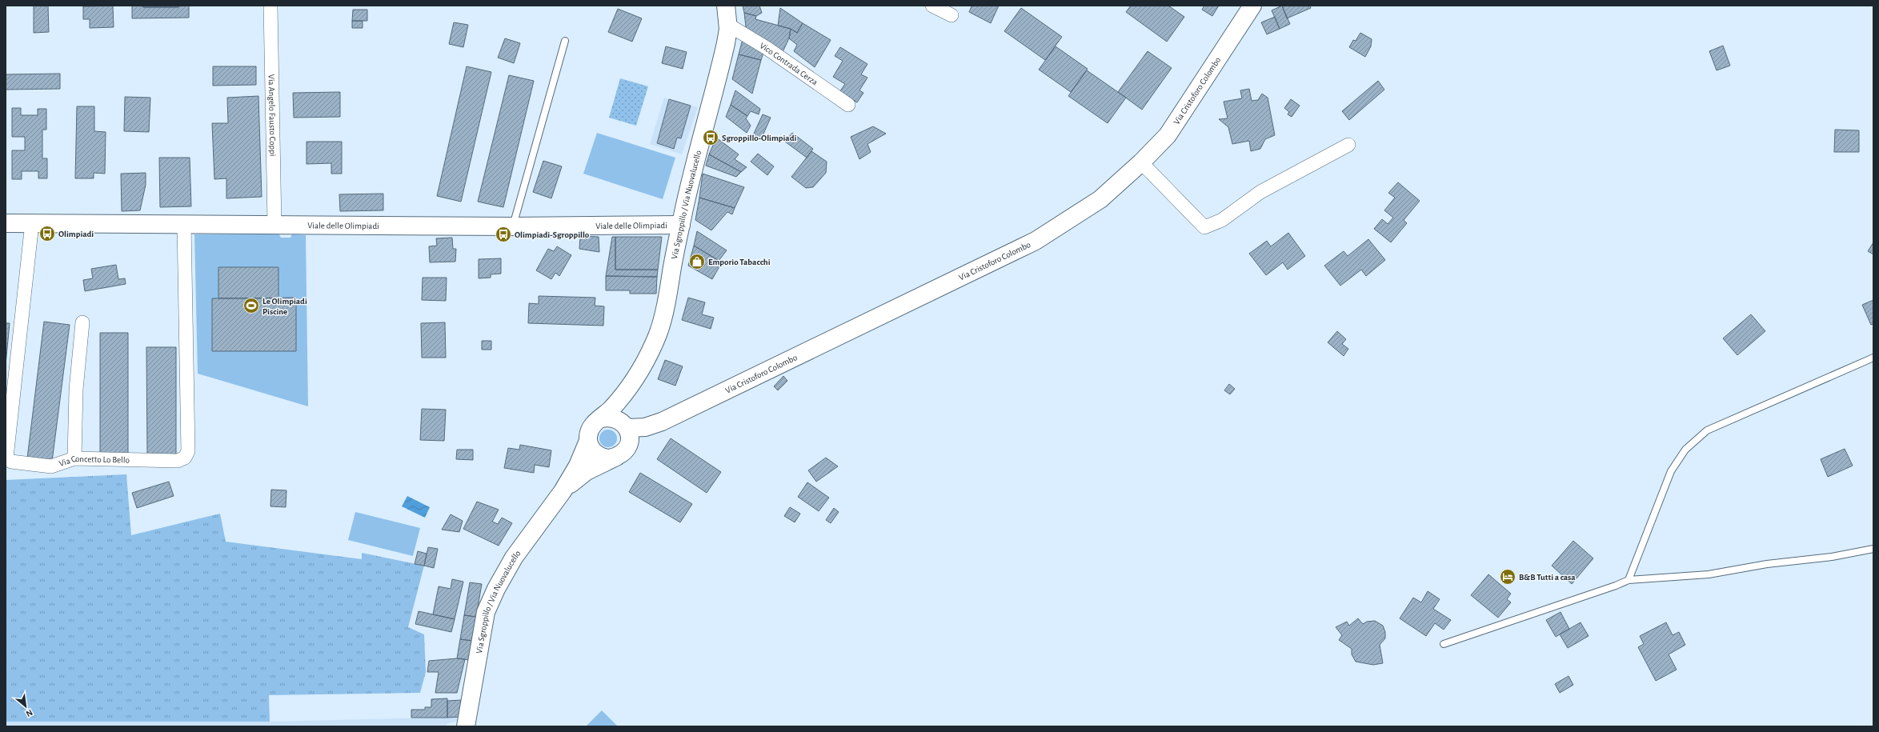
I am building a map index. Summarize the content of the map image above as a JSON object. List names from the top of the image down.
{
  "streets": {
    "street": [
      "Vico Contrada Cerza",
      "Via Cristoforo Colombo",
      "Via Angelo Fausto Coppi",
      "Via Sgroppillo / Via Nuovalucello",
      "Viale delle Olimpiadi",
      "Via Concetto Lo Bello"
    ]
  },
  "crossings": [
    ["Vico Contrada Cerza", "Via Sgroppillo / Via Nuovalucello"],
    ["Via Angelo Fausto Coppi", "Viale delle Olimpiadi"],
    ["Via Sgroppillo / Via Nuovalucello", "Viale delle Olimpiadi"],
    ["Viale delle Olimpiadi", "Via Concetto Lo Bello"]
  ],
  "places": {
    "bus stop": ["Sgroppillo-Olimpiadi", "Olimpiadi", "Olimpiadi-Sgroppillo"],
    "shop": ["Emporio Tabacchi"],
    "sports": ["Le Olimpiadi Piscine"],
    "hotel": ["B&B Tutti a casa"]
  },
  "north": "bottom right"
}
